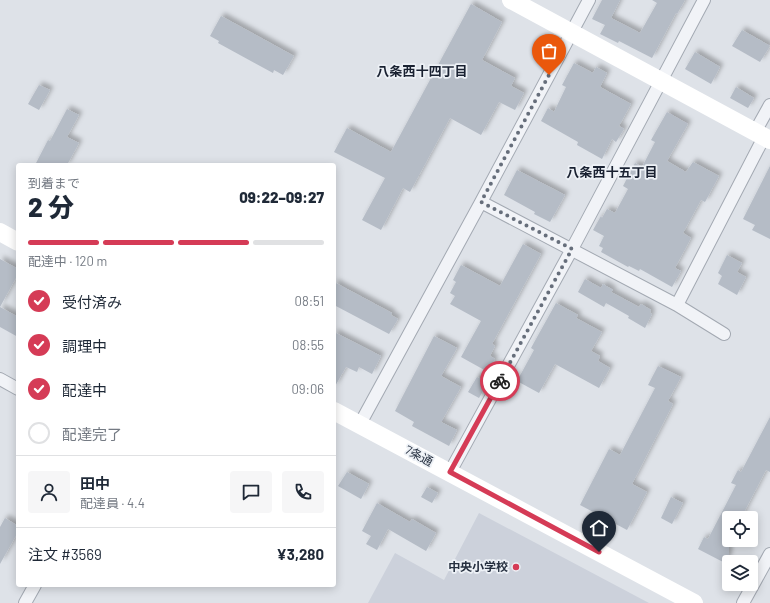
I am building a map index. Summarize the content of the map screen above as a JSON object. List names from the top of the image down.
{
  "streets": {
    "street": ["7条通"]
  },
  "districts": ["八条西十四丁目", "八条西十五丁目"],
  "places": ["中央小学校"],
  "page": {
    "heading": ["2 分", "到着まで", "09:22–09:27"],
    "panel": [
      "田中",
      "配達員 · 4.4",
      "注文 #3569",
      "¥3,280"
    ],
    "bar": "配達中 · 120 m",
    "list": [
      ["受付済み", "08:51"],
      ["調理中", "08:55"],
      ["配達中", "09:06"],
      "配達完了"
    ]
  }
}
